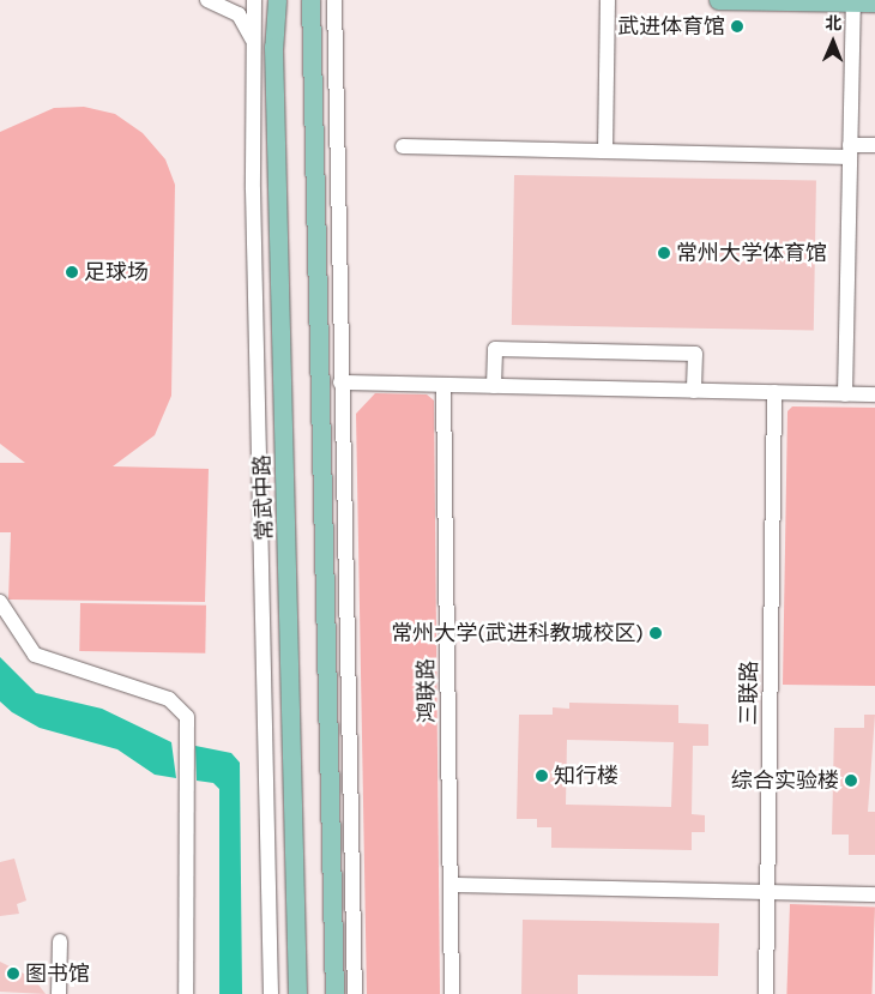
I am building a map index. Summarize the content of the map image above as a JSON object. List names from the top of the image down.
{
  "streets": {
    "main road": ["常武中路"],
    "street": ["鸿联路", "三联路"]
  },
  "places": [
    "武进体育馆",
    "常州大学体育馆",
    "足球场",
    "常州大学(武进科教城校区)",
    "知行楼",
    "综合实验楼",
    "图书馆"
  ],
  "north": "top"
}
